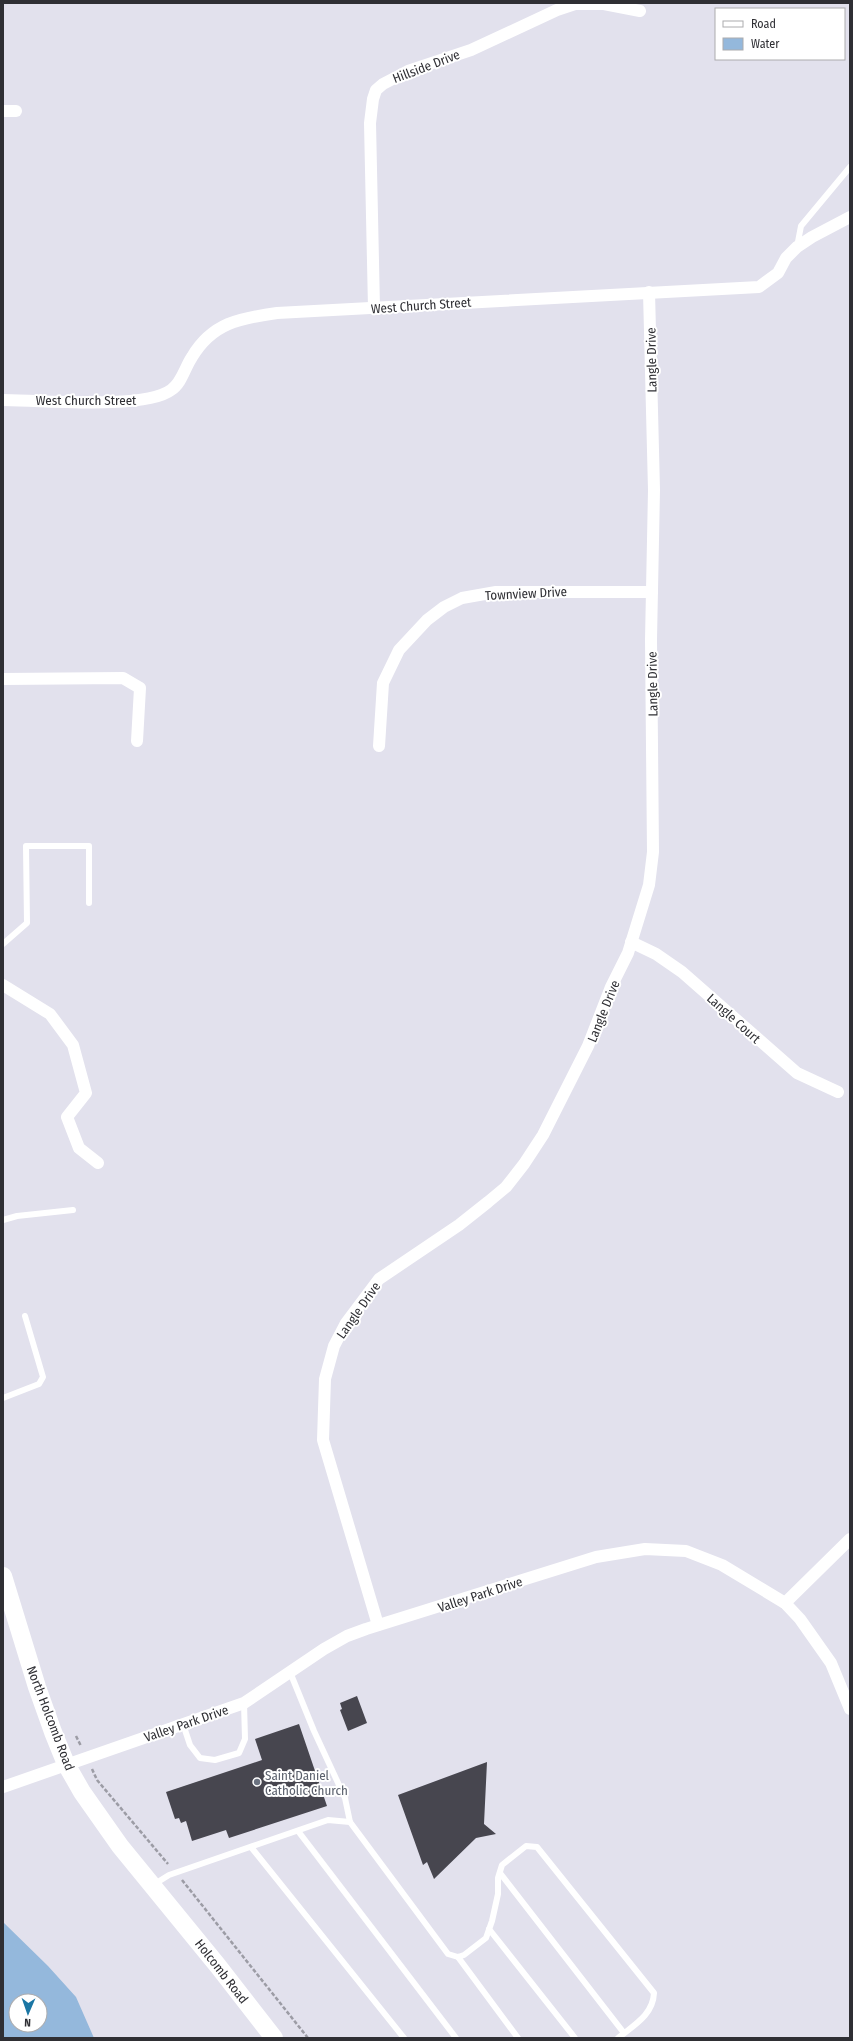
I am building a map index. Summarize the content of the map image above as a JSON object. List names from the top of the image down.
{
  "streets": {
    "street": [
      "Hillside Drive",
      "West Church Street",
      "Langle Drive",
      "Townview Drive",
      "Langle Court",
      "Valley Park Drive",
      "North Holcomb Road",
      "Holcomb Road"
    ]
  },
  "crossings": [
    ["Hillside Drive", "West Church Street"],
    ["West Church Street", "Langle Drive"],
    ["Langle Drive", "Townview Drive"],
    ["Langle Drive", "Langle Court"],
    ["Langle Drive", "Valley Park Drive"],
    ["Valley Park Drive", "North Holcomb Road"],
    ["North Holcomb Road", "Holcomb Road"]
  ],
  "places": ["Saint Daniel Catholic Church"],
  "legend": ["Road", "Water"],
  "north": "bottom"
}
